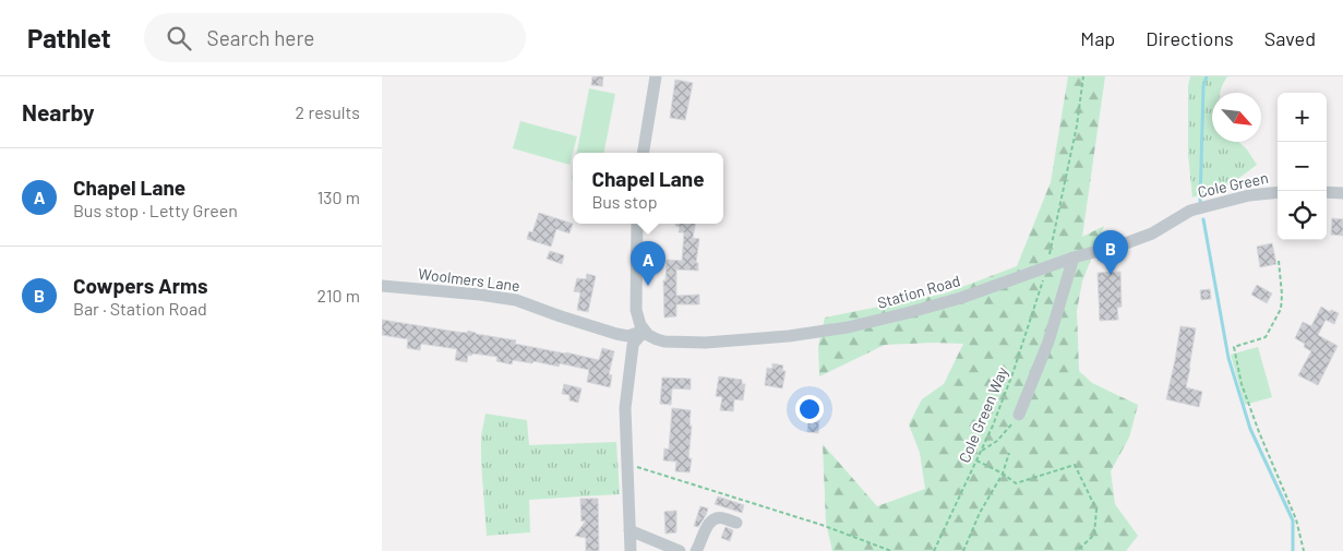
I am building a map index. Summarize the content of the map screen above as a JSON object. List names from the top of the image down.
{
  "streets": {
    "street": ["Cole Green", "Woolmers Lane", "Station Road"],
    "path": ["Cole Green Way"]
  },
  "crossings": [
    ["Cole Green", "Station Road"],
    ["Woolmers Lane", "Station Road"]
  ],
  "north": "bottom right",
  "page": {
    "header": "Pathlet",
    "search": "Search here",
    "nav": ["Map", "Directions", "Saved"],
    "heading": ["Nearby", "2 results"],
    "map_buttons": ["+", "−"],
    "list": [
      {
        "mark": "A",
        "name": "Chapel Lane",
        "note": "Bus stop · Letty Green",
        "value": "130 m"
      },
      {
        "mark": "B",
        "name": "Cowpers Arms",
        "note": "Bar · Station Road",
        "value": "210 m"
      }
    ],
    "popup": ["Chapel Lane", "Bus stop"],
    "pins": ["B", "A"]
  }
}
